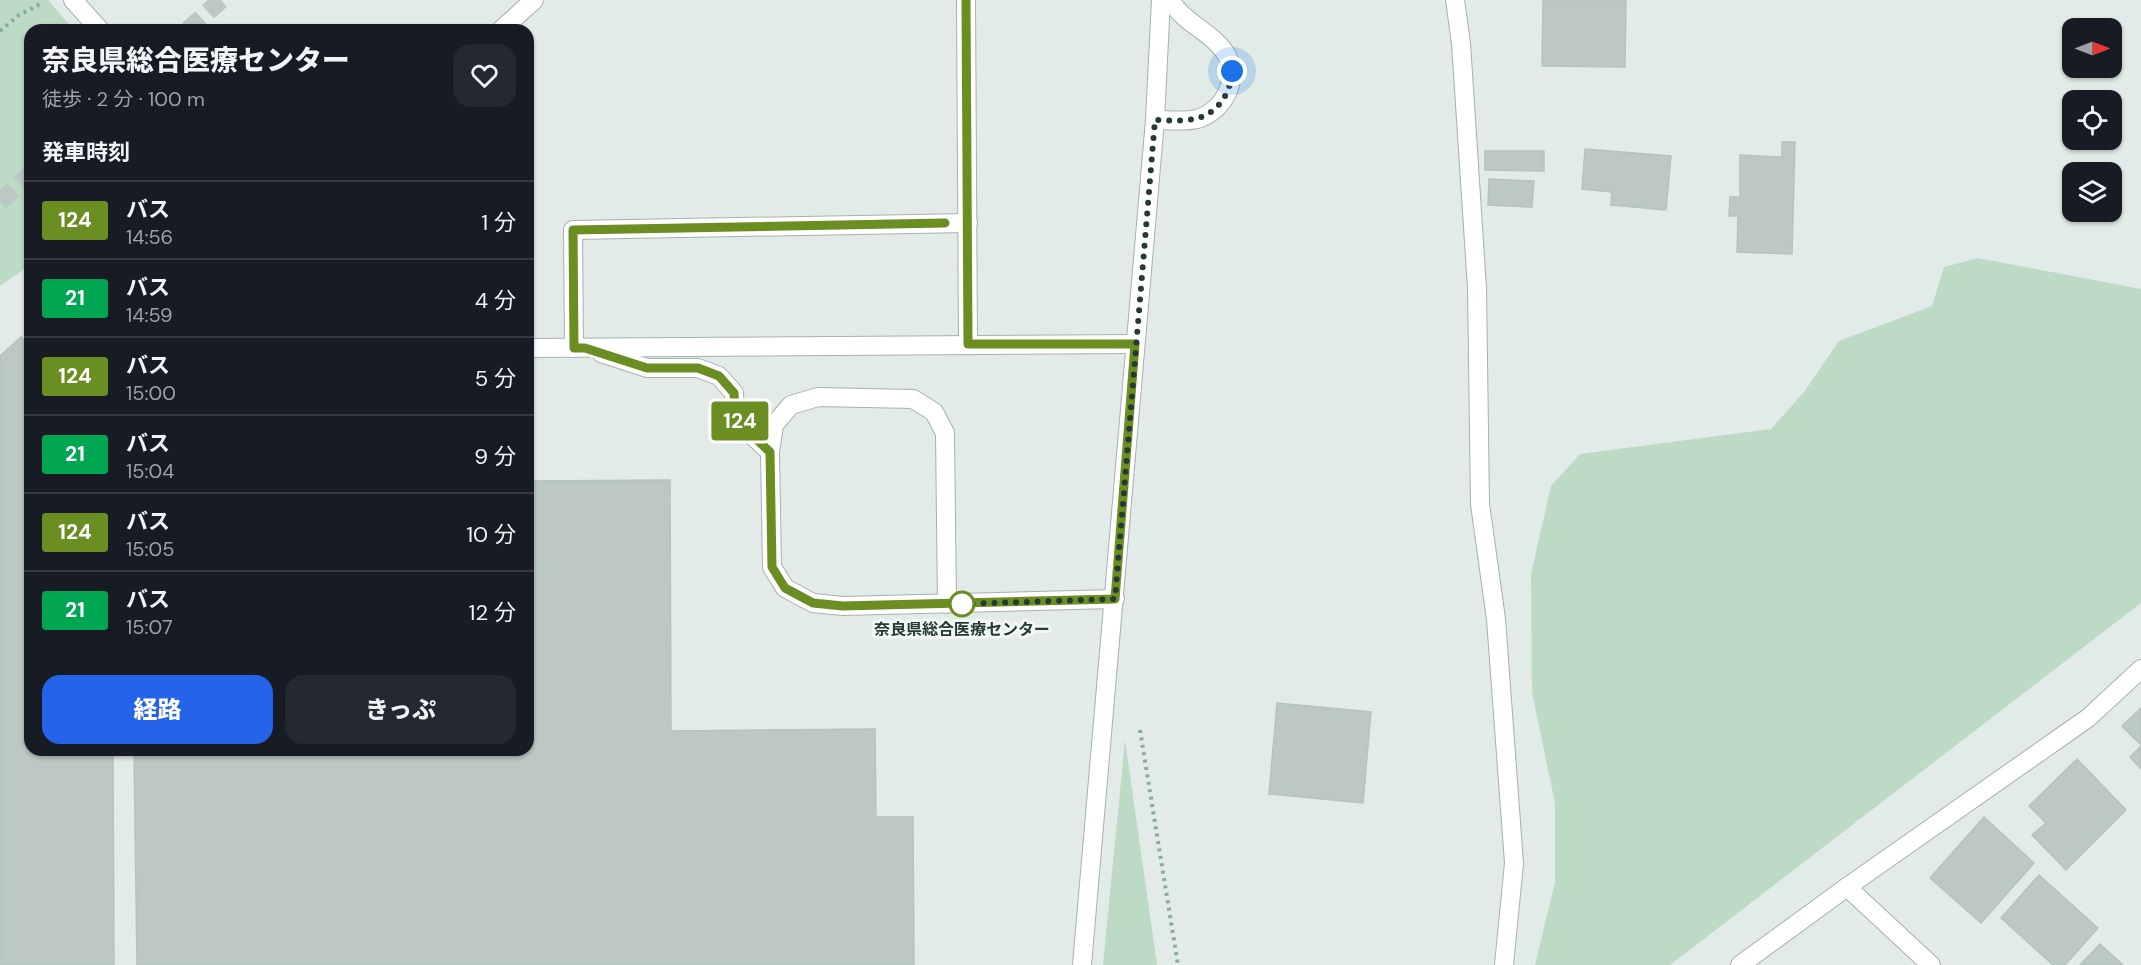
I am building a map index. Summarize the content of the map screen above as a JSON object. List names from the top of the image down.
{
  "places": ["奈良県総合医療センター"],
  "lines": ["bus line 124"],
  "north": "right",
  "page": {
    "on_map": "124",
    "heading": [
      ["奈良県総合医療センター", "徒歩 · 2 分 · 100 m"],
      "発車時刻"
    ],
    "list": [
      {
        "mark": "124",
        "name": "バス",
        "note": "14:56",
        "value": "1 分"
      },
      {
        "mark": "21",
        "name": "バス",
        "note": "14:59",
        "value": "4 分"
      },
      {
        "mark": "124",
        "name": "バス",
        "note": "15:00",
        "value": "5 分"
      },
      {
        "mark": "21",
        "name": "バス",
        "note": "15:04",
        "value": "9 分"
      },
      {
        "mark": "124",
        "name": "バス",
        "note": "15:05",
        "value": "10 分"
      },
      {
        "mark": "21",
        "name": "バス",
        "note": "15:07",
        "value": "12 分"
      }
    ],
    "buttons": ["経路", "きっぷ"]
  }
}
